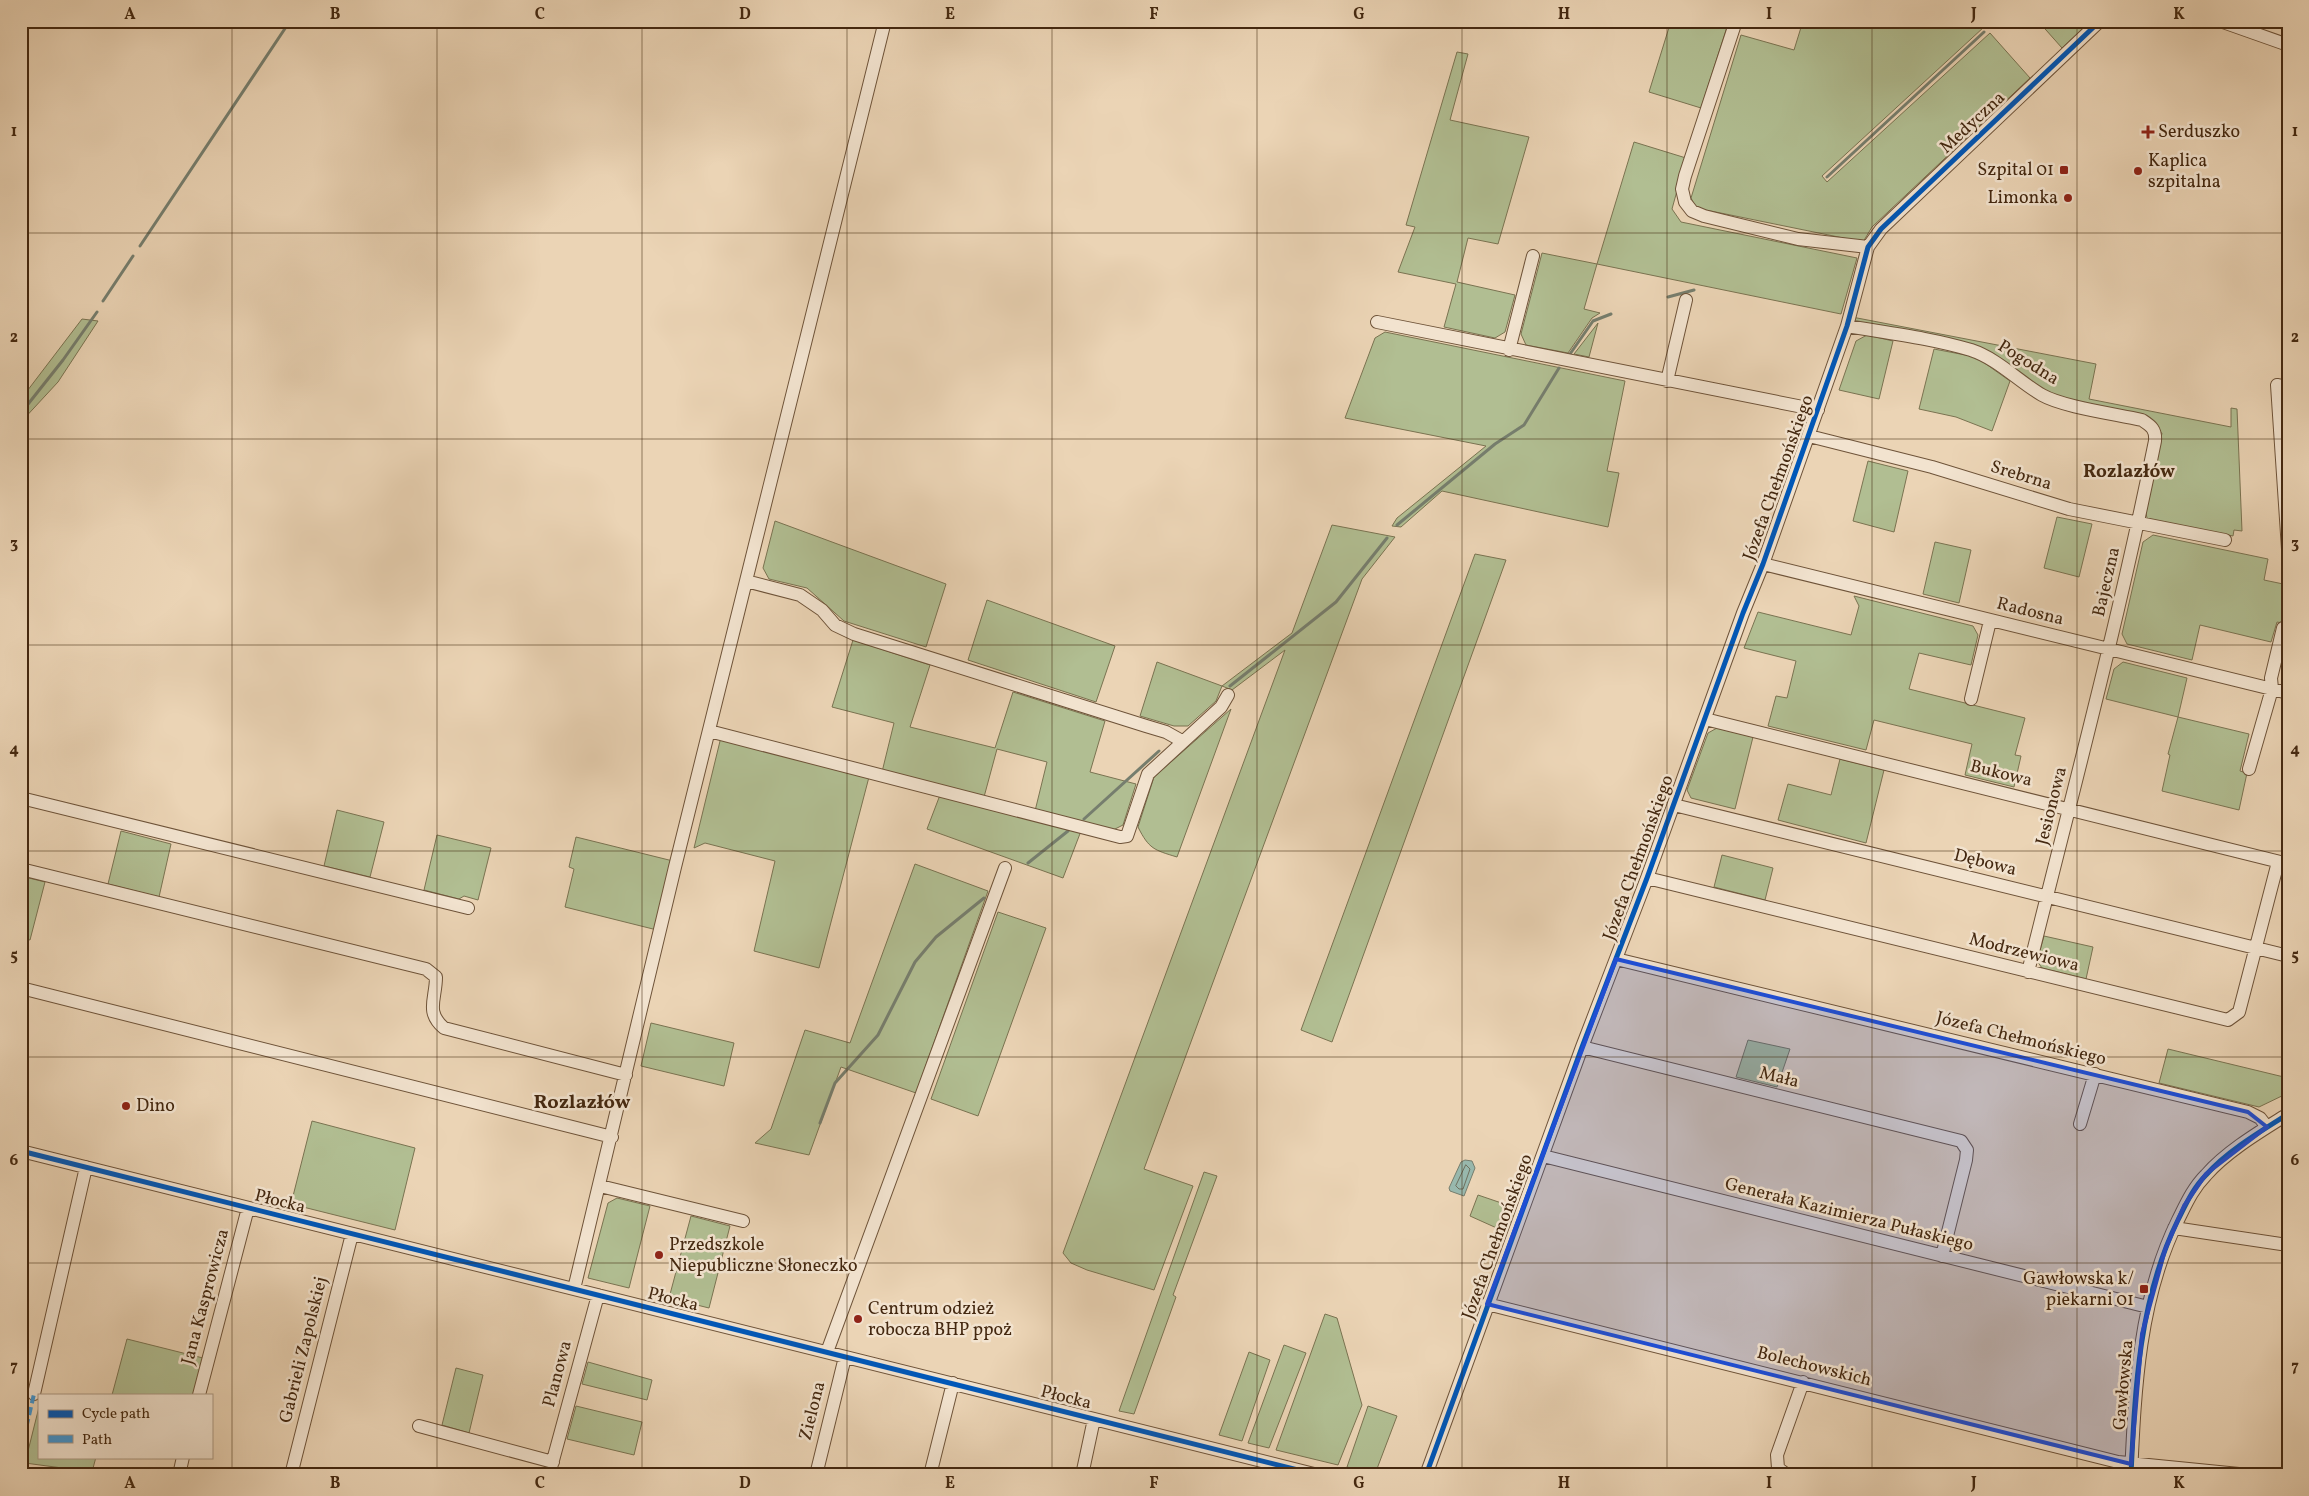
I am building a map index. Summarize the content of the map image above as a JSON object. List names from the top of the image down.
{
  "streets": {
    "street": [
      "Medyczna",
      "Pogodna",
      "Srebrna",
      "Józefa Chełmońskiego",
      "Bajeczna",
      "Radosna",
      "Bukowa",
      "Jesionowa",
      "Dębowa",
      "Modrzewiowa",
      "Mała",
      "Płocka",
      "Generała Kazimierza Pułaskiego",
      "Jana Kasprowicza",
      "Gabrieli Zapolskiej",
      "Bolechowskich",
      "Planowa",
      "Gawłowska",
      "Zielona"
    ]
  },
  "crossings": [
    ["Medyczna", "Józefa Chełmońskiego"],
    ["Pogodna", "Srebrna"],
    ["Pogodna", "Józefa Chełmońskiego"],
    ["Pogodna", "Bajeczna"],
    ["Srebrna", "Józefa Chełmońskiego"],
    ["Srebrna", "Bajeczna"],
    ["Józefa Chełmońskiego", "Radosna"],
    ["Józefa Chełmońskiego", "Bukowa"],
    ["Józefa Chełmońskiego", "Dębowa"],
    ["Józefa Chełmońskiego", "Modrzewiowa"],
    ["Józefa Chełmońskiego", "Mała"],
    ["Józefa Chełmońskiego", "Generała Kazimierza Pułaskiego"],
    ["Józefa Chełmońskiego", "Bolechowskich"],
    ["Józefa Chełmońskiego", "Gawłowska"],
    ["Bajeczna", "Radosna"],
    ["Bajeczna", "Jesionowa"],
    ["Radosna", "Jesionowa"],
    ["Bukowa", "Jesionowa"],
    ["Bukowa", "Modrzewiowa"],
    ["Jesionowa", "Dębowa"],
    ["Jesionowa", "Modrzewiowa"],
    ["Dębowa", "Modrzewiowa"],
    ["Mała", "Generała Kazimierza Pułaskiego"],
    ["Płocka", "Jana Kasprowicza"],
    ["Płocka", "Gabrieli Zapolskiej"],
    ["Płocka", "Planowa"],
    ["Płocka", "Zielona"],
    ["Generała Kazimierza Pułaskiego", "Gawłowska"],
    ["Bolechowskich", "Gawłowska"]
  ],
  "districts": ["Rozlazłów", "Rozlazłów"],
  "places": {
    "health": ["Serduszko"],
    "transit": ["Szpital 01", "Gawłowska k/ piekarni 01"],
    "other": [
      "Kaplica szpitalna",
      "Limonka",
      "Dino",
      "Przedszkole Niepubliczne Słoneczko",
      "Centrum odzież robocza BHP ppoż"
    ]
  },
  "legend": ["Cycle path", "Path"],
  "grid": {
    "columns": [
      "A",
      "B",
      "C",
      "D",
      "E",
      "F",
      "G",
      "H",
      "I",
      "J",
      "K"
    ],
    "rows": [
      "1",
      "2",
      "3",
      "4",
      "5",
      "6",
      "7"
    ]
  }
}
